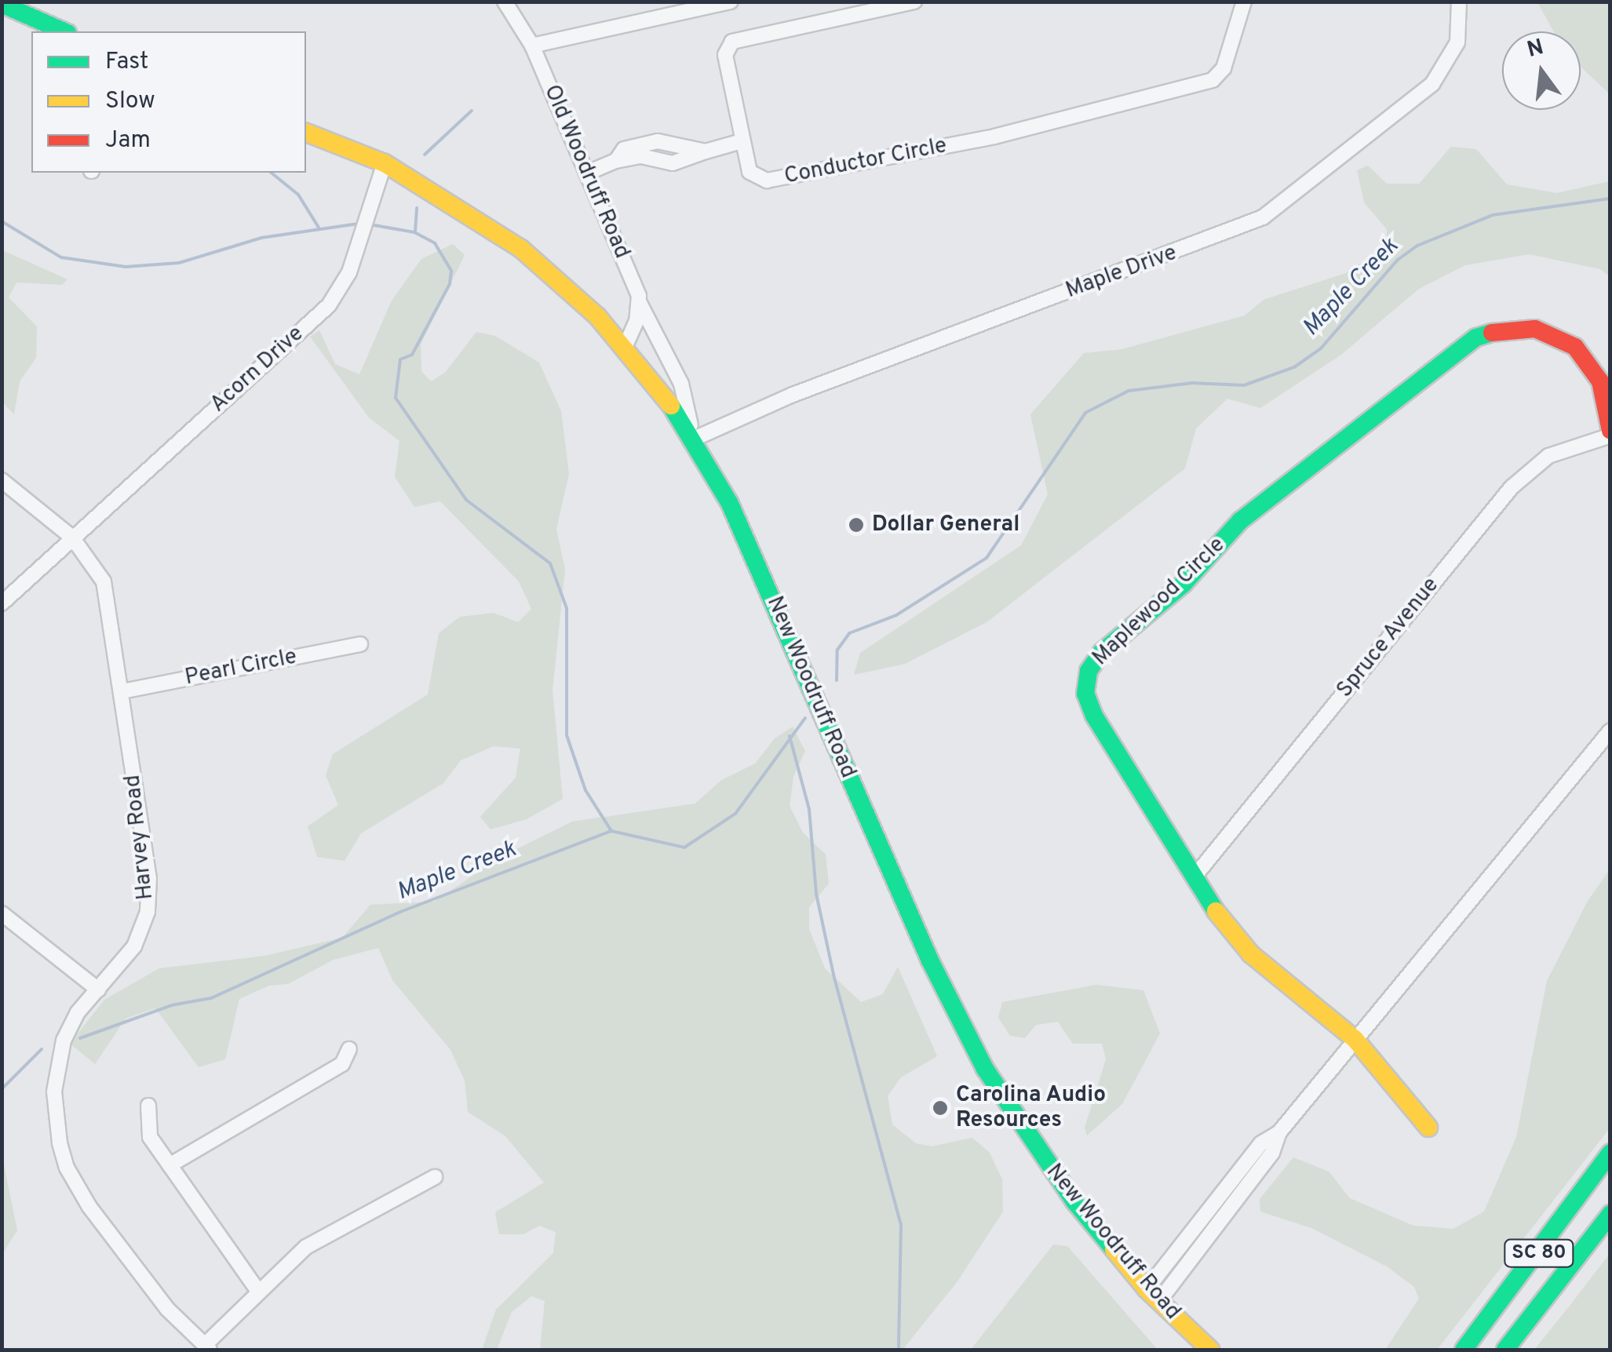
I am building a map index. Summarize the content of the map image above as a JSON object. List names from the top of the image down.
{
  "streets": {
    "main road": ["Maplewood Circle", "New Woodruff Road", "SC 80"],
    "street": [
      "Conductor Circle",
      "Old Woodruff Road",
      "Maple Drive",
      "Acorn Drive",
      "Spruce Avenue",
      "Pearl Circle",
      "Harvey Road"
    ]
  },
  "crossings": [
    ["Old Woodruff Road", "Maple Drive"],
    ["Old Woodruff Road", "New Woodruff Road"],
    ["Maple Drive", "New Woodruff Road"],
    ["Acorn Drive", "New Woodruff Road"],
    ["Acorn Drive", "Harvey Road"],
    ["Maplewood Circle", "Spruce Avenue"],
    ["Pearl Circle", "Harvey Road"]
  ],
  "water": ["Maple Creek"],
  "places": ["Dollar General", "Carolina Audio Resources"],
  "legend": ["Fast", "Slow", "Jam"],
  "north": "top"
}
